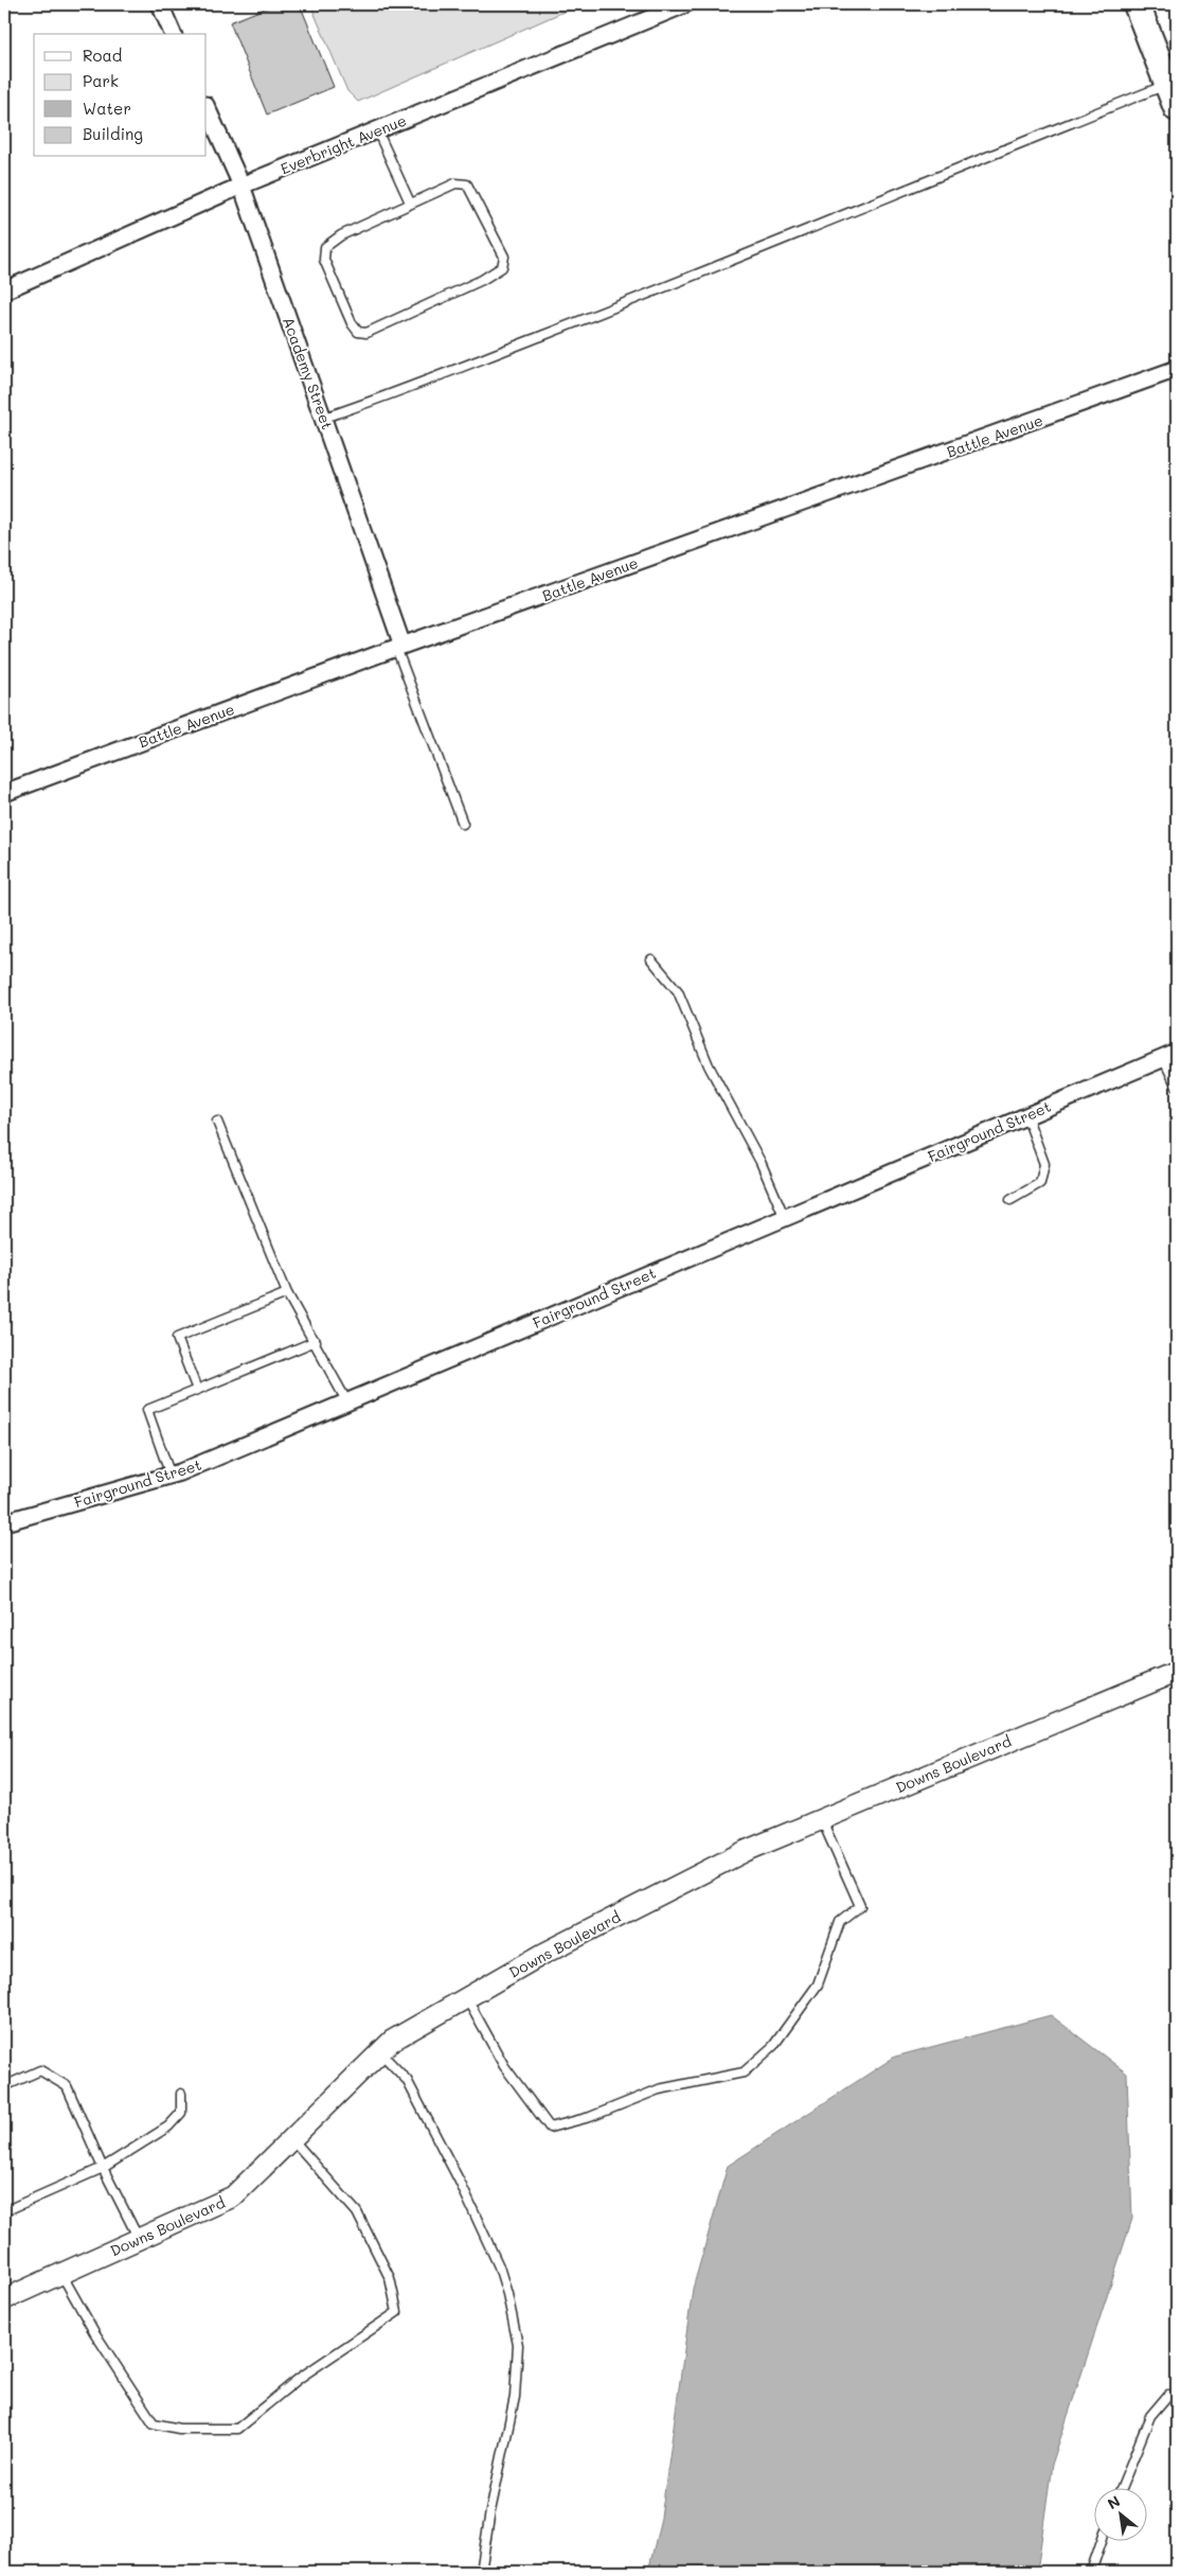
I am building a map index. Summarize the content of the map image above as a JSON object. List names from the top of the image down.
{
  "streets": {
    "street": [
      "Everbright Avenue",
      "Academy Street",
      "Battle Avenue",
      "Fairground Street",
      "Downs Boulevard"
    ]
  },
  "crossings": [
    ["Everbright Avenue", "Academy Street"],
    ["Academy Street", "Battle Avenue"]
  ],
  "legend": [
    "Road",
    "Park",
    "Water",
    "Building"
  ],
  "north": "top left"
}
